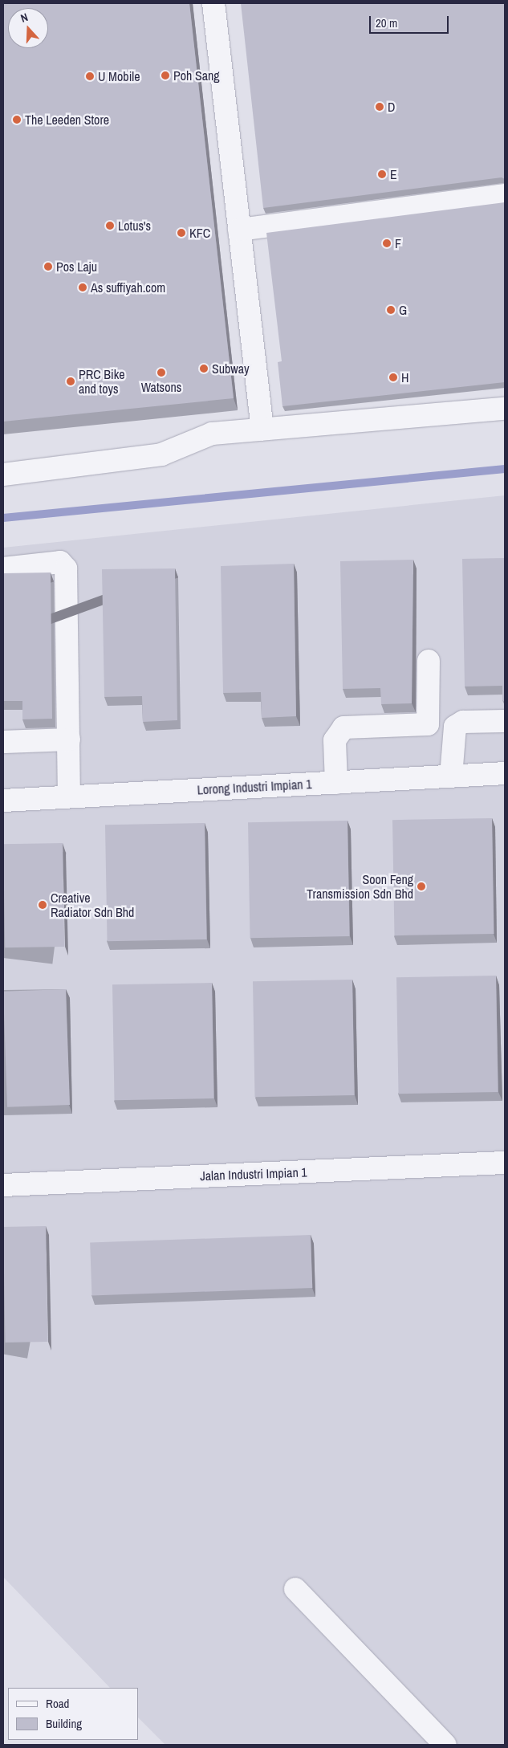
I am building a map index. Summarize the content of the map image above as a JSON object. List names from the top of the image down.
{
  "streets": {
    "street": ["Lorong Industri Impian 1", "Jalan Industri Impian 1"]
  },
  "places": [
    "Poh Sang",
    "U Mobile",
    "D",
    "The Leeden Store",
    "E",
    "Lotus's",
    "KFC",
    "F",
    "Pos Laju",
    "As suffiyah.com",
    "G",
    "Subway",
    "Watsons",
    "H",
    "PRC Bike and toys",
    "Soon Feng Transmission Sdn Bhd",
    "Creative Radiator Sdn Bhd"
  ],
  "legend": ["Road", "Building"],
  "scale_bar": "20 m",
  "north": "top"
}
